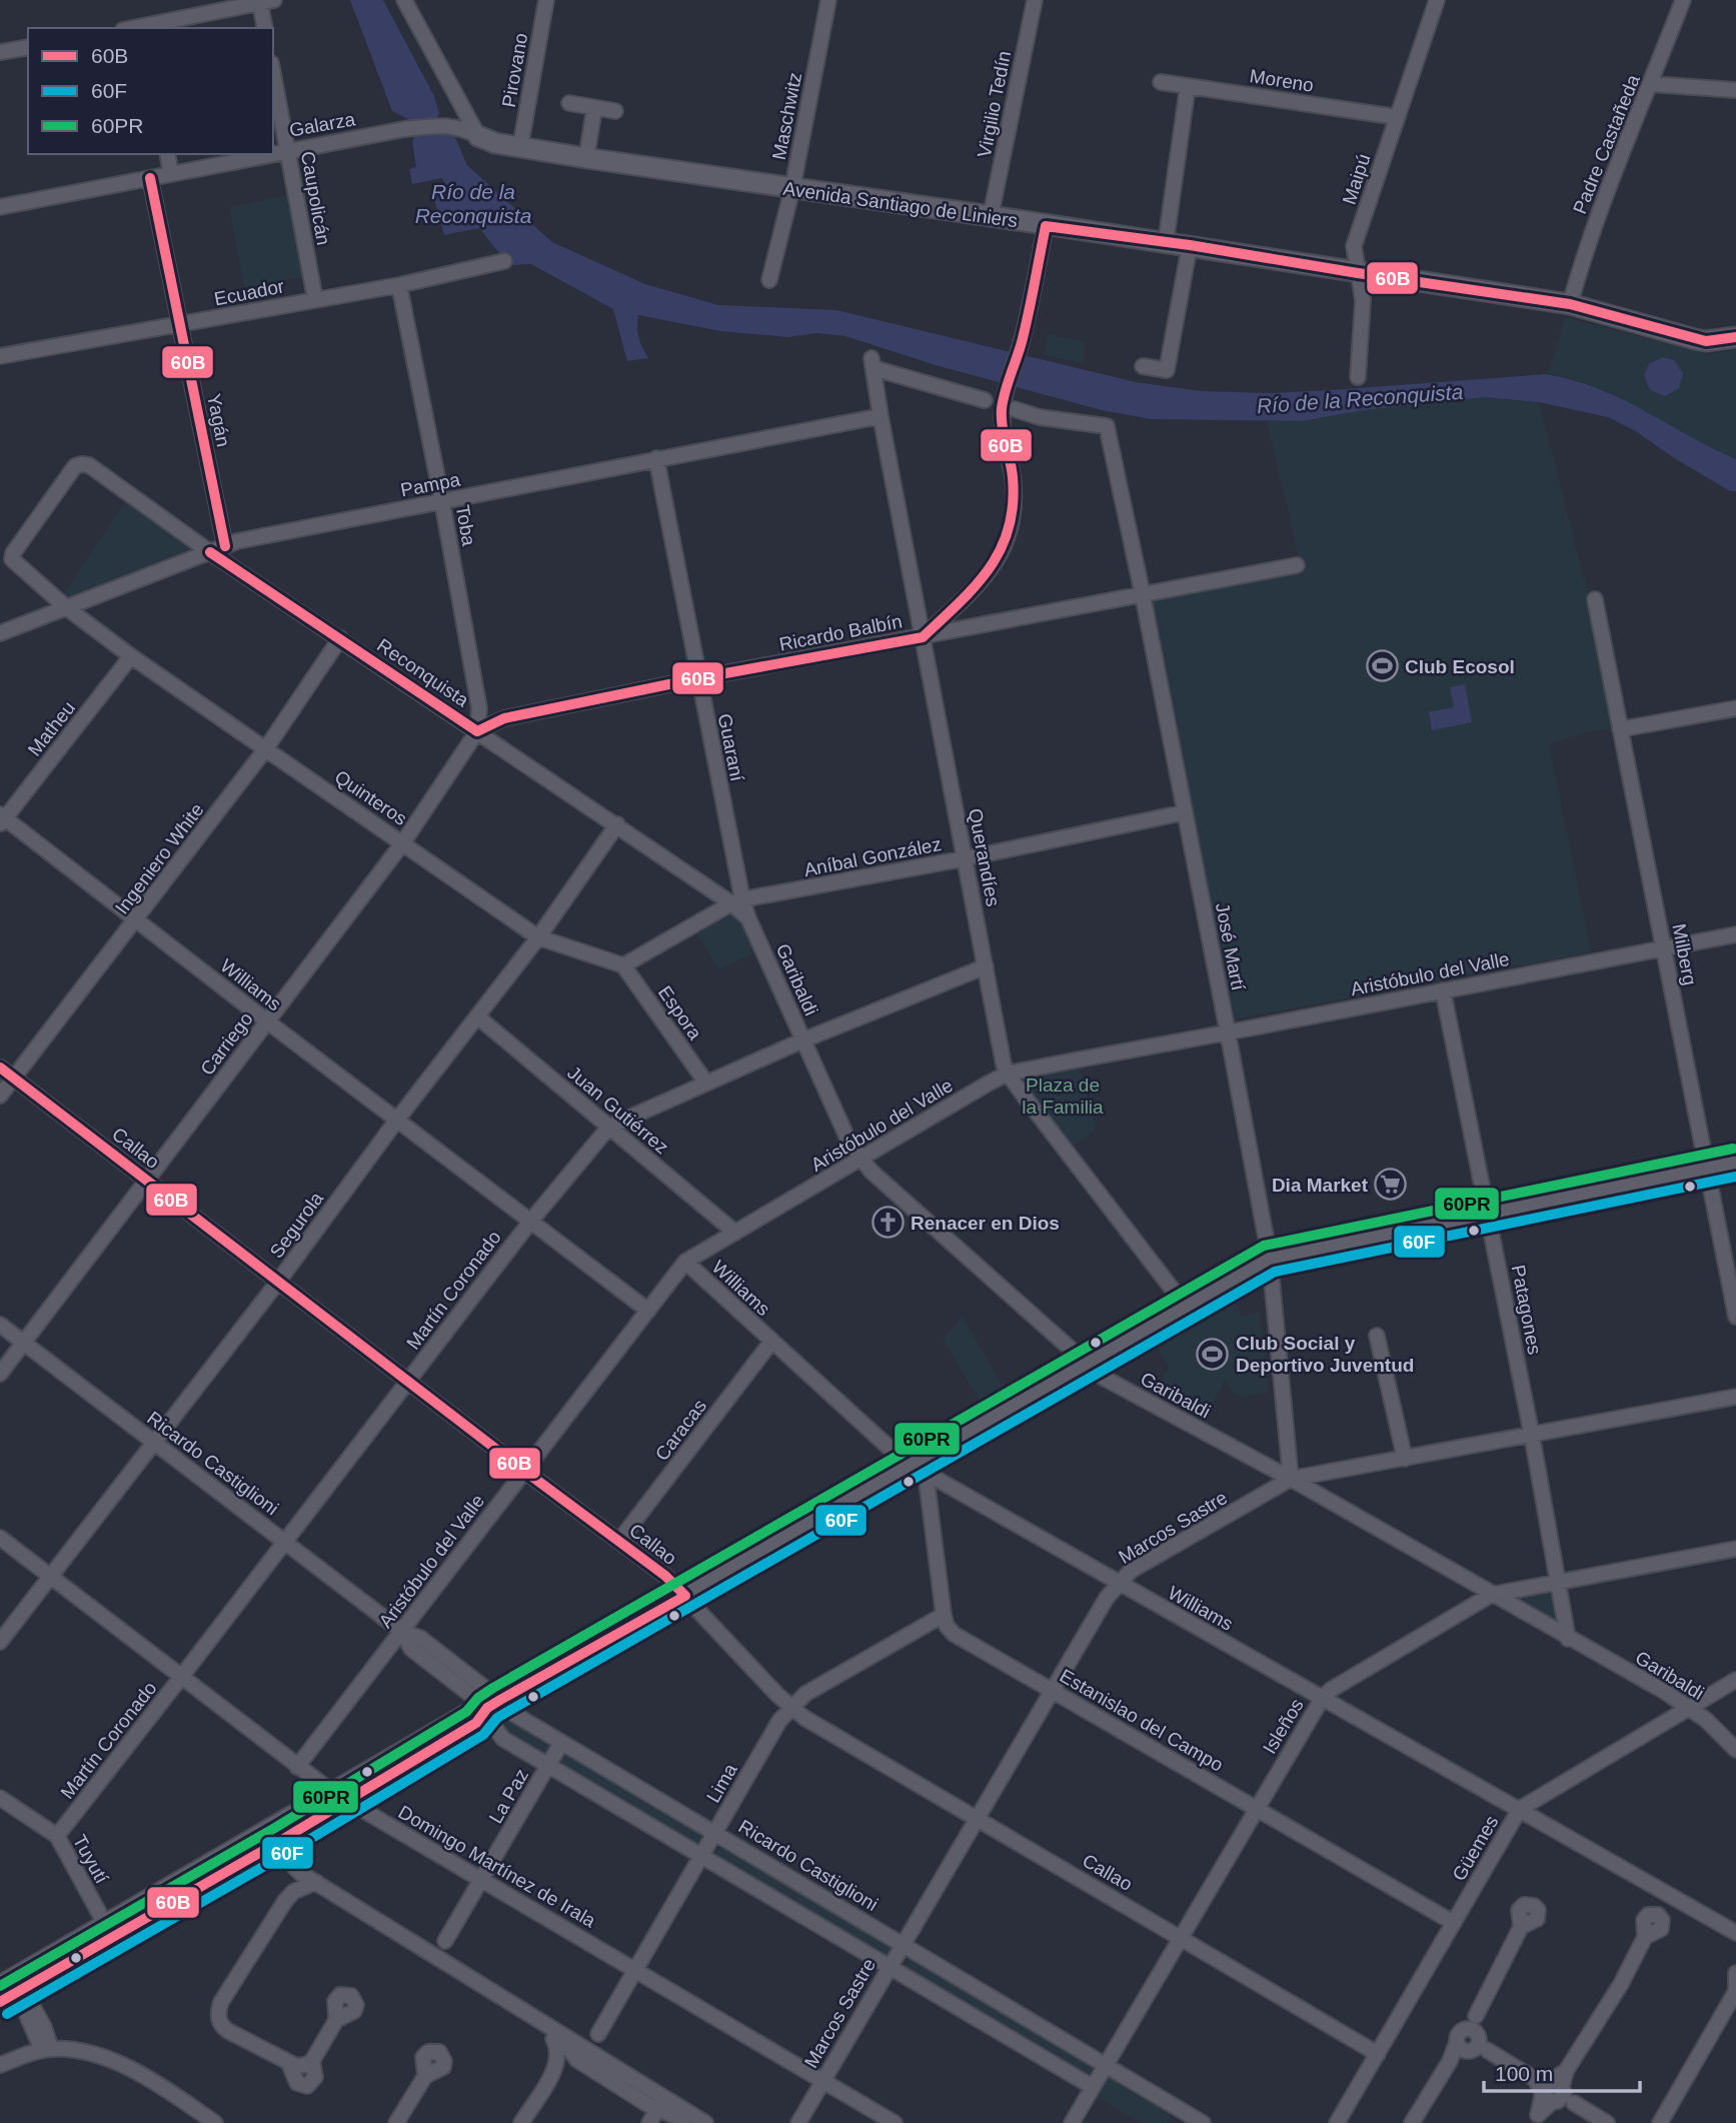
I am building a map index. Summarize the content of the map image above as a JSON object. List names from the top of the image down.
{
  "streets": {
    "main road": ["Avenida Santiago de Liniers"],
    "street": [
      "Pirovano",
      "Moreno",
      "Virgilio Tedín",
      "Maschwitz",
      "Galarza",
      "Padre Castañeda",
      "Maipú",
      "Caupolicán",
      "Ecuador",
      "Yagán",
      "Pampa",
      "Toba",
      "Ricardo Balbín",
      "Reconquista",
      "Matheu",
      "Guaraní",
      "Quinteros",
      "Aníbal González",
      "Querandíes",
      "Ingeniero White",
      "José Martí",
      "Milberg",
      "Aristóbulo del Valle",
      "Garibaldi",
      "Williams",
      "Espora",
      "Carriego",
      "Juan Gutiérrez",
      "Callao",
      "Segurola",
      "Martín Coronado",
      "Patagones",
      "Caracas",
      "Ricardo Castiglioni",
      "Marcos Sastre",
      "Estanislao del Campo",
      "Isleños",
      "Lima",
      "La Paz",
      "Güemes",
      "Tuyutí",
      "Domingo Martínez de Irala"
    ]
  },
  "crossings": [
    ["Pirovano", "Avenida Santiago de Liniers"],
    ["Moreno", "Maipú"],
    ["Virgilio Tedín", "Avenida Santiago de Liniers"],
    ["Maschwitz", "Avenida Santiago de Liniers"],
    ["Galarza", "Caupolicán"],
    ["Galarza", "Avenida Santiago de Liniers"],
    ["Galarza", "Yagán"],
    ["Padre Castañeda", "Avenida Santiago de Liniers"],
    ["Maipú", "Avenida Santiago de Liniers"],
    ["Caupolicán", "Ecuador"],
    ["Ecuador", "Yagán"],
    ["Ecuador", "Toba"],
    ["Yagán", "Pampa"],
    ["Pampa", "Toba"],
    ["Pampa", "Reconquista"],
    ["Pampa", "Guaraní"],
    ["Pampa", "Quinteros"],
    ["Pampa", "Querandíes"],
    ["Toba", "Ricardo Balbín"],
    ["Toba", "Reconquista"],
    ["Toba", "Carriego"],
    ["Ricardo Balbín", "Reconquista"],
    ["Ricardo Balbín", "Guaraní"],
    ["Ricardo Balbín", "Querandíes"],
    ["Ricardo Balbín", "José Martí"],
    ["Ricardo Balbín", "Carriego"],
    ["Reconquista", "Guaraní"],
    ["Reconquista", "Quinteros"],
    ["Reconquista", "Aníbal González"],
    ["Reconquista", "Ingeniero White"],
    ["Reconquista", "Carriego"],
    ["Reconquista", "Segurola"],
    ["Matheu", "Quinteros"],
    ["Matheu", "Williams"],
    ["Guaraní", "Aníbal González"],
    ["Guaraní", "Garibaldi"],
    ["Quinteros", "Ingeniero White"],
    ["Quinteros", "Espora"],
    ["Quinteros", "Carriego"],
    ["Quinteros", "Segurola"],
    ["Aníbal González", "Querandíes"],
    ["Aníbal González", "José Martí"],
    ["Querandíes", "Aristóbulo del Valle"],
    ["Querandíes", "Martín Coronado"],
    ["Ingeniero White", "Williams"],
    ["Ingeniero White", "Callao"],
    ["José Martí", "Aristóbulo del Valle"],
    ["José Martí", "Garibaldi"],
    ["José Martí", "Marcos Sastre"],
    ["Milberg", "Aristóbulo del Valle"],
    ["Aristóbulo del Valle", "Garibaldi"],
    ["Aristóbulo del Valle", "Williams"],
    ["Aristóbulo del Valle", "Juan Gutiérrez"],
    ["Aristóbulo del Valle", "Callao"],
    ["Aristóbulo del Valle", "Patagones"],
    ["Aristóbulo del Valle", "Ricardo Castiglioni"],
    ["Aristóbulo del Valle", "Domingo Martínez de Irala"],
    ["Garibaldi", "Martín Coronado"],
    ["Garibaldi", "Patagones"],
    ["Garibaldi", "Marcos Sastre"],
    ["Garibaldi", "Isleños"],
    ["Garibaldi", "Güemes"],
    ["Williams", "Carriego"],
    ["Williams", "Segurola"],
    ["Williams", "Martín Coronado"],
    ["Williams", "Caracas"],
    ["Williams", "Marcos Sastre"],
    ["Williams", "Isleños"],
    ["Williams", "Güemes"],
    ["Espora", "Martín Coronado"],
    ["Carriego", "Callao"],
    ["Carriego", "Ricardo Castiglioni"],
    ["Juan Gutiérrez", "Segurola"],
    ["Juan Gutiérrez", "Martín Coronado"],
    ["Callao", "Segurola"],
    ["Callao", "Martín Coronado"],
    ["Callao", "Caracas"],
    ["Callao", "Marcos Sastre"],
    ["Callao", "Isleños"],
    ["Callao", "Lima"],
    ["Callao", "Güemes"],
    ["Segurola", "Ricardo Castiglioni"],
    ["Segurola", "Domingo Martínez de Irala"],
    ["Martín Coronado", "Ricardo Castiglioni"],
    ["Martín Coronado", "Tuyutí"],
    ["Martín Coronado", "Domingo Martínez de Irala"],
    ["Patagones", "Marcos Sastre"],
    ["Patagones", "Isleños"],
    ["Ricardo Castiglioni", "Marcos Sastre"],
    ["Ricardo Castiglioni", "Isleños"],
    ["Ricardo Castiglioni", "Lima"],
    ["Ricardo Castiglioni", "La Paz"],
    ["Marcos Sastre", "Estanislao del Campo"],
    ["Marcos Sastre", "Domingo Martínez de Irala"],
    ["Estanislao del Campo", "Isleños"],
    ["Estanislao del Campo", "Lima"],
    ["Estanislao del Campo", "Güemes"],
    ["Lima", "Domingo Martínez de Irala"],
    ["La Paz", "Domingo Martínez de Irala"]
  ],
  "water": ["Río de la Reconquista"],
  "parks": ["Plaza de la Familia"],
  "places": {
    "sports": ["Club Ecosol", "Club Social y Deportivo Juventud"],
    "supermarket": ["Dia Market"],
    "church": ["Renacer en Dios"]
  },
  "lines": ["transit line 60B", "transit line 60PR", "transit line 60F"],
  "legend": ["60B", "60F", "60PR"],
  "scale_bar": "100 m"
}
